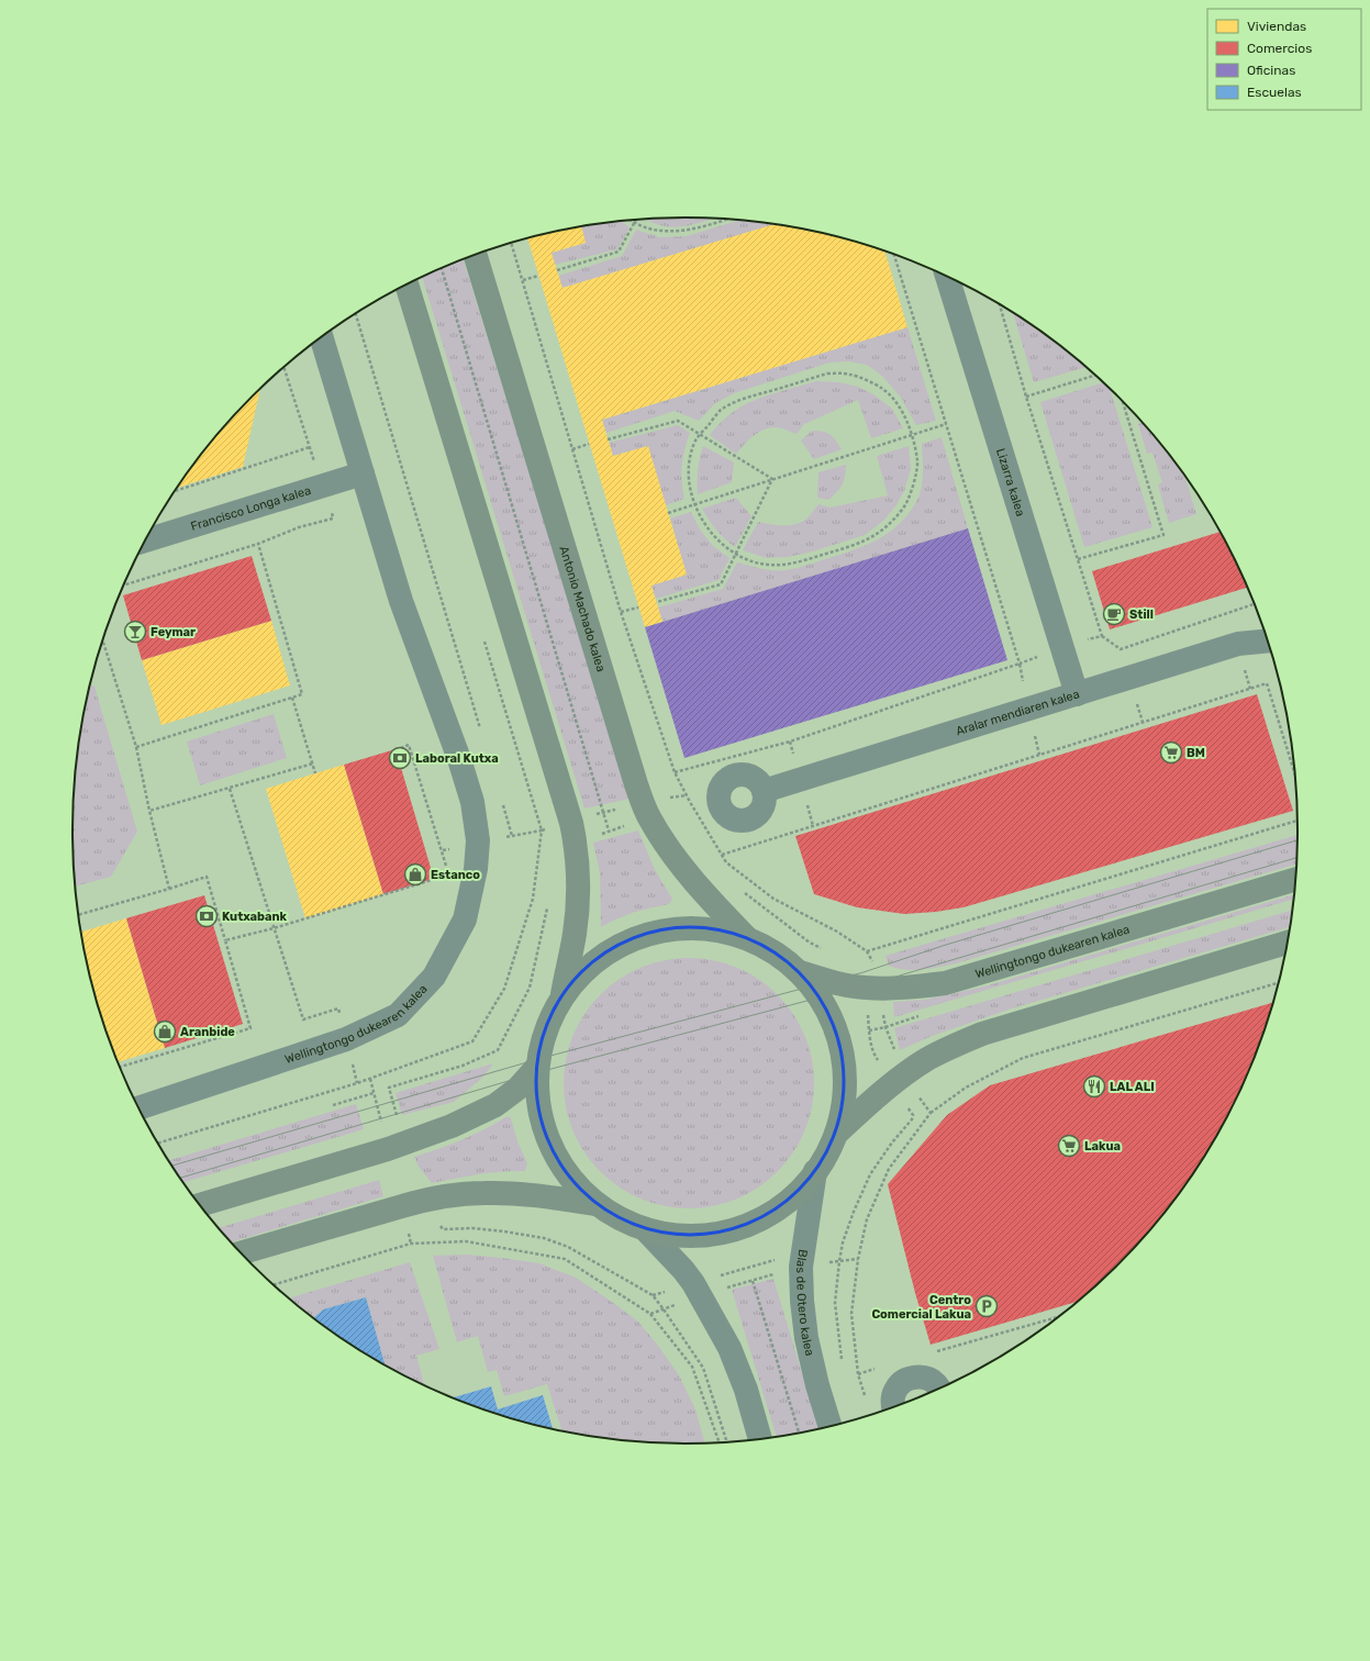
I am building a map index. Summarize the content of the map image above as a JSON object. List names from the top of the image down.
{
  "streets": {
    "main road": ["Antonio Machado kalea", "Wellingtongo dukearen kalea"],
    "street": [
      "Lizarra kalea",
      "Francisco Longa kalea",
      "Aralar mendiaren kalea",
      "Blas de Otero kalea"
    ]
  },
  "crossings": [
    ["Lizarra kalea", "Aralar mendiaren kalea"],
    ["Francisco Longa kalea", "Wellingtongo dukearen kalea"]
  ],
  "places": {
    "cafe": ["Still"],
    "bar": ["Feymar"],
    "supermarket": ["BM", "Lakua"],
    "bank": ["Laboral Kutxa", "Kutxabank"],
    "shop": ["Estanco", "Aranbide"],
    "restaurant": ["LAL ALI"],
    "parking": ["Centro Comercial Lakua"]
  },
  "legend": [
    "Viviendas",
    "Comercios",
    "Oficinas",
    "Escuelas"
  ]
}
